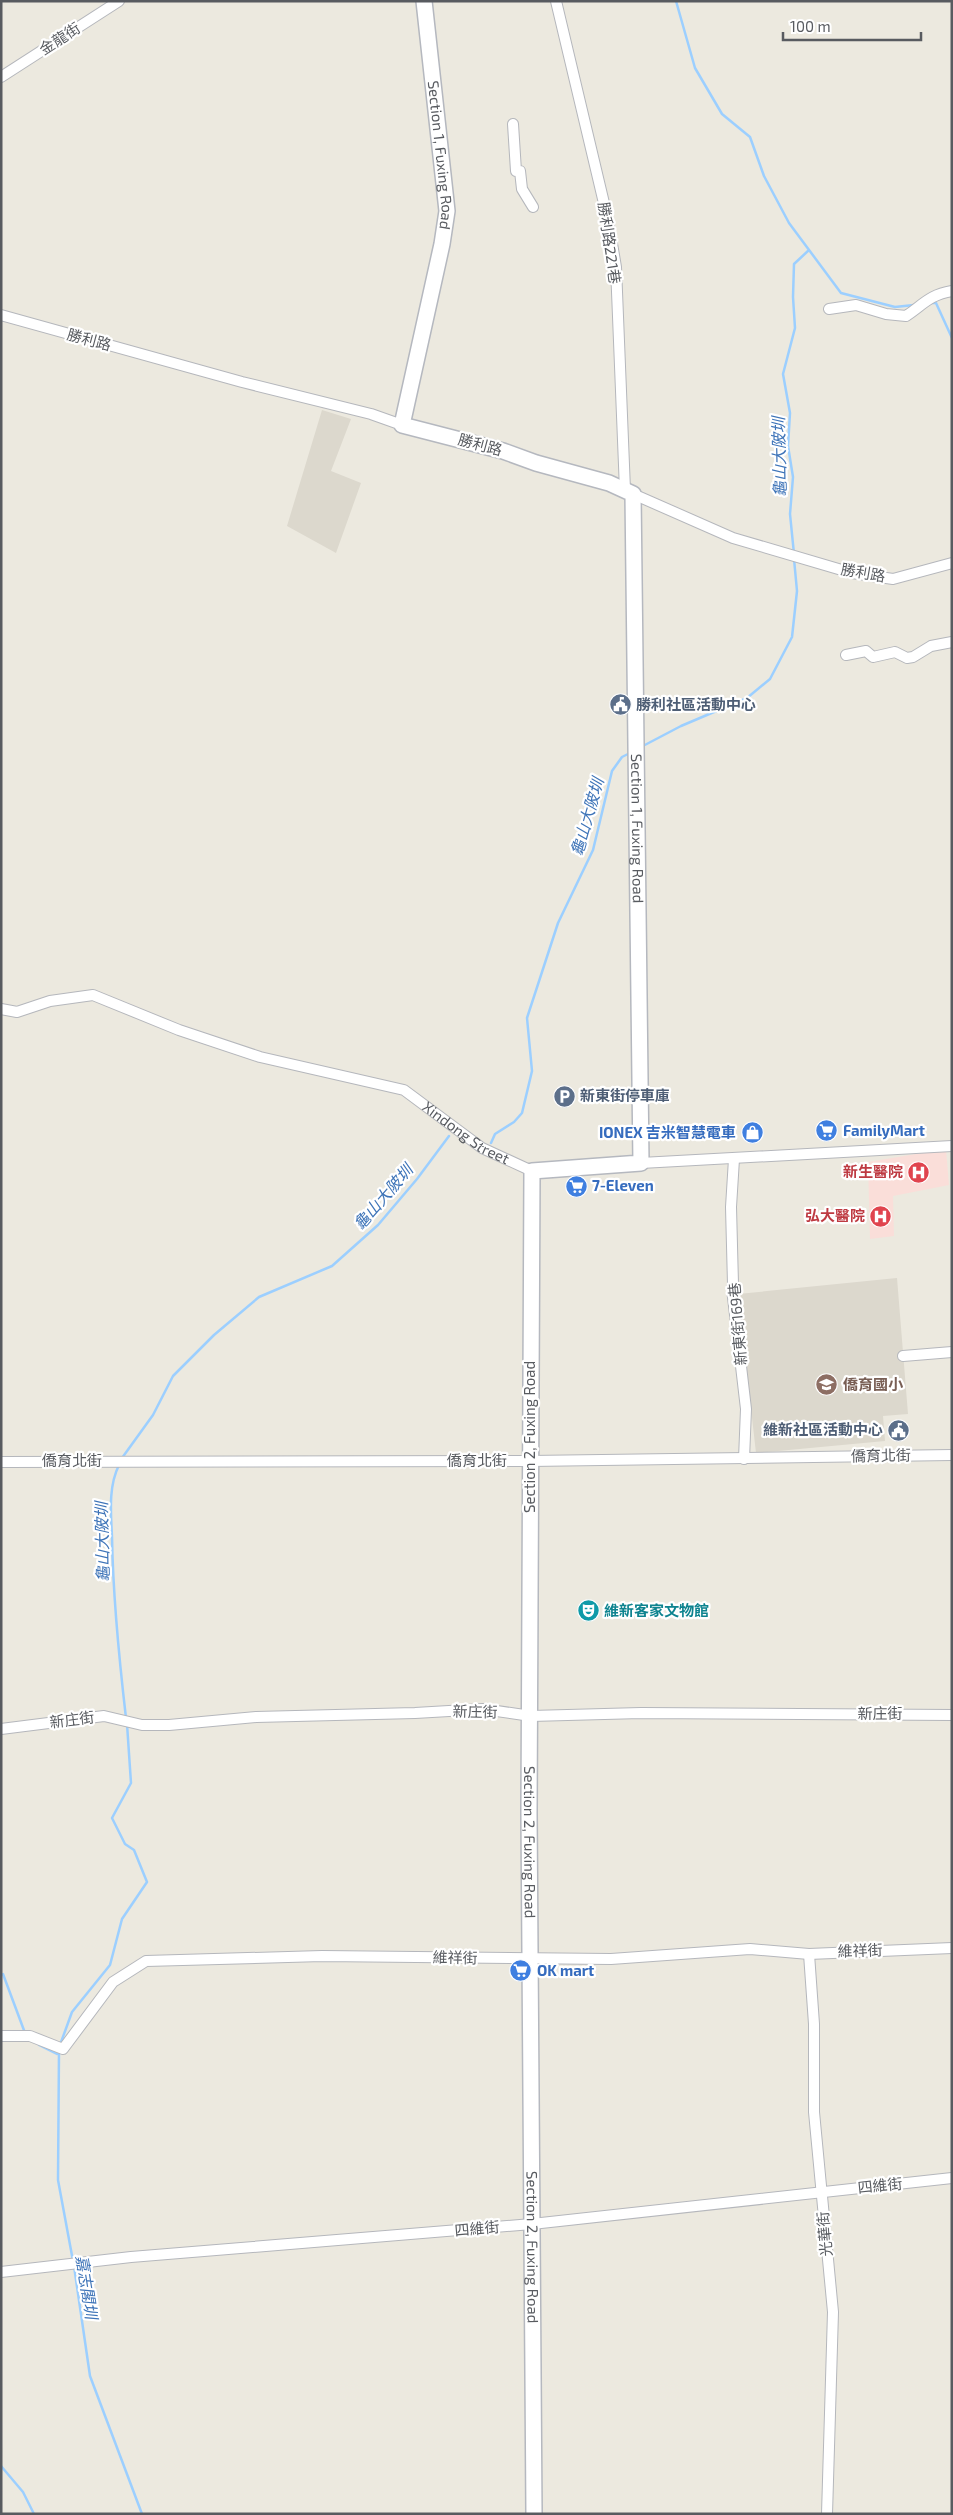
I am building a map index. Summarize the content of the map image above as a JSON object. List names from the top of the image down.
{
  "streets": {
    "street": [
      "金龍街",
      "Section 1, Fuxing Road",
      "勝利路221巷",
      "勝利路",
      "Xindong Street",
      "新東街169巷",
      "Section 2, Fuxing Road",
      "僑育北街",
      "新庄街",
      "維祥街",
      "四維街",
      "光華街"
    ]
  },
  "crossings": [
    ["Section 1, Fuxing Road", "勝利路221巷"],
    ["Section 1, Fuxing Road", "勝利路"],
    ["Section 1, Fuxing Road", "Xindong Street"],
    ["勝利路221巷", "勝利路"],
    ["Xindong Street", "新東街169巷"],
    ["Xindong Street", "Section 2, Fuxing Road"],
    ["新東街169巷", "僑育北街"],
    ["Section 2, Fuxing Road", "僑育北街"],
    ["Section 2, Fuxing Road", "新庄街"],
    ["Section 2, Fuxing Road", "維祥街"],
    ["Section 2, Fuxing Road", "四維街"],
    ["維祥街", "光華街"],
    ["四維街", "光華街"]
  ],
  "water": ["龜山大陂圳", "嘉志閣圳"],
  "places": {
    "public building": ["勝利社區活動中心", "維新社區活動中心"],
    "parking": ["新東街停車庫"],
    "supermarket": ["FamilyMart", "7-Eleven", "OK mart"],
    "shop": ["IONEX 吉米智慧電車"],
    "hospital": ["新生醫院", "弘大醫院"],
    "school or university": ["僑育國小"],
    "theatre": ["維新客家文物館"]
  },
  "scale_bar": "100 m"
}
